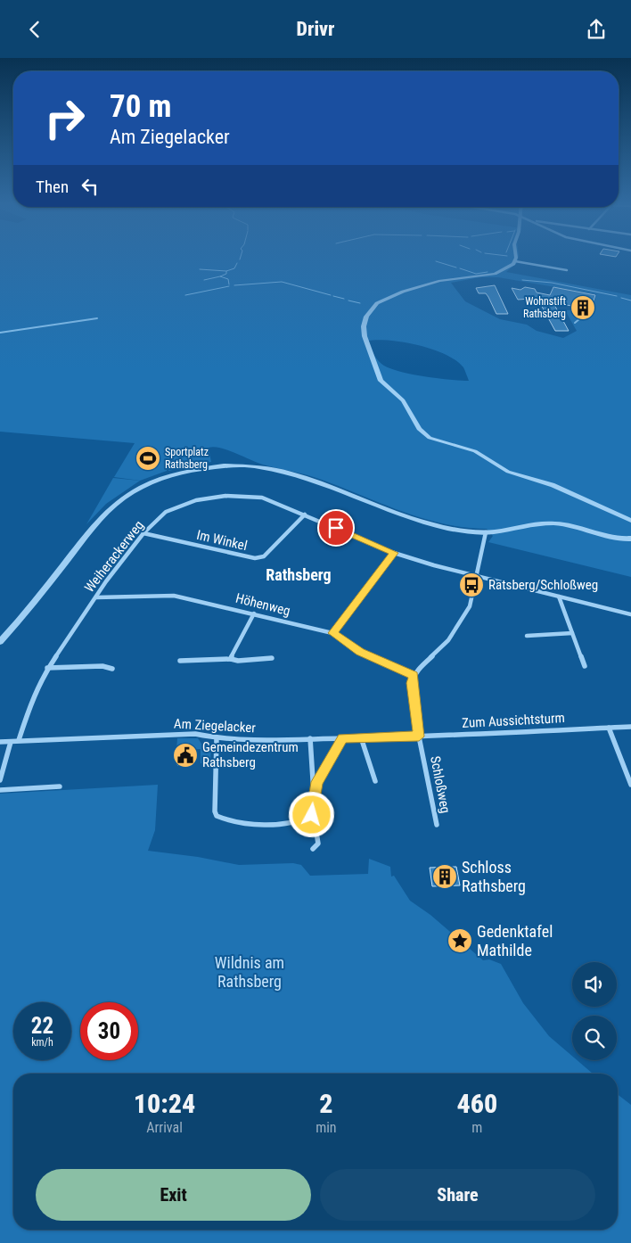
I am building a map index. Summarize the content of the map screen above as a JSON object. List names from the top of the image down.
{
  "streets": {
    "street": [
      "Im Winkel",
      "Weiherackerweg",
      "Höhenweg",
      "Zum Aussichtsturm",
      "Am Ziegelacker",
      "Schloßweg"
    ]
  },
  "crossings": [
    ["Im Winkel", "Weiherackerweg"],
    ["Weiherackerweg", "Höhenweg"],
    ["Weiherackerweg", "Am Ziegelacker"],
    ["Höhenweg", "Schloßweg"],
    ["Zum Aussichtsturm", "Am Ziegelacker"],
    ["Zum Aussichtsturm", "Schloßweg"],
    ["Am Ziegelacker", "Schloßweg"]
  ],
  "districts": ["Rathsberg"],
  "parks": ["Wildnis am Rathsberg"],
  "places": {
    "building": ["Wohnstift Rathsberg", "Schloss Rathsberg"],
    "sports": ["Sportplatz Rathsberg"],
    "bus stop": ["Ratsberg/Schloßweg"],
    "public building": ["Gemeindezentrum Rathsberg"],
    "place": ["Gedenktafel Mathilde"]
  },
  "page": {
    "header": "Drivr",
    "turn": ["70 m", "Am Ziegelacker"],
    "then": "Then",
    "speed": "22 km/h",
    "limit": "30",
    "eta": [
      "10:24",
      "Arrival",
      "2",
      "min",
      "460",
      "m"
    ],
    "buttons": ["Exit", "Share"]
  }
}
